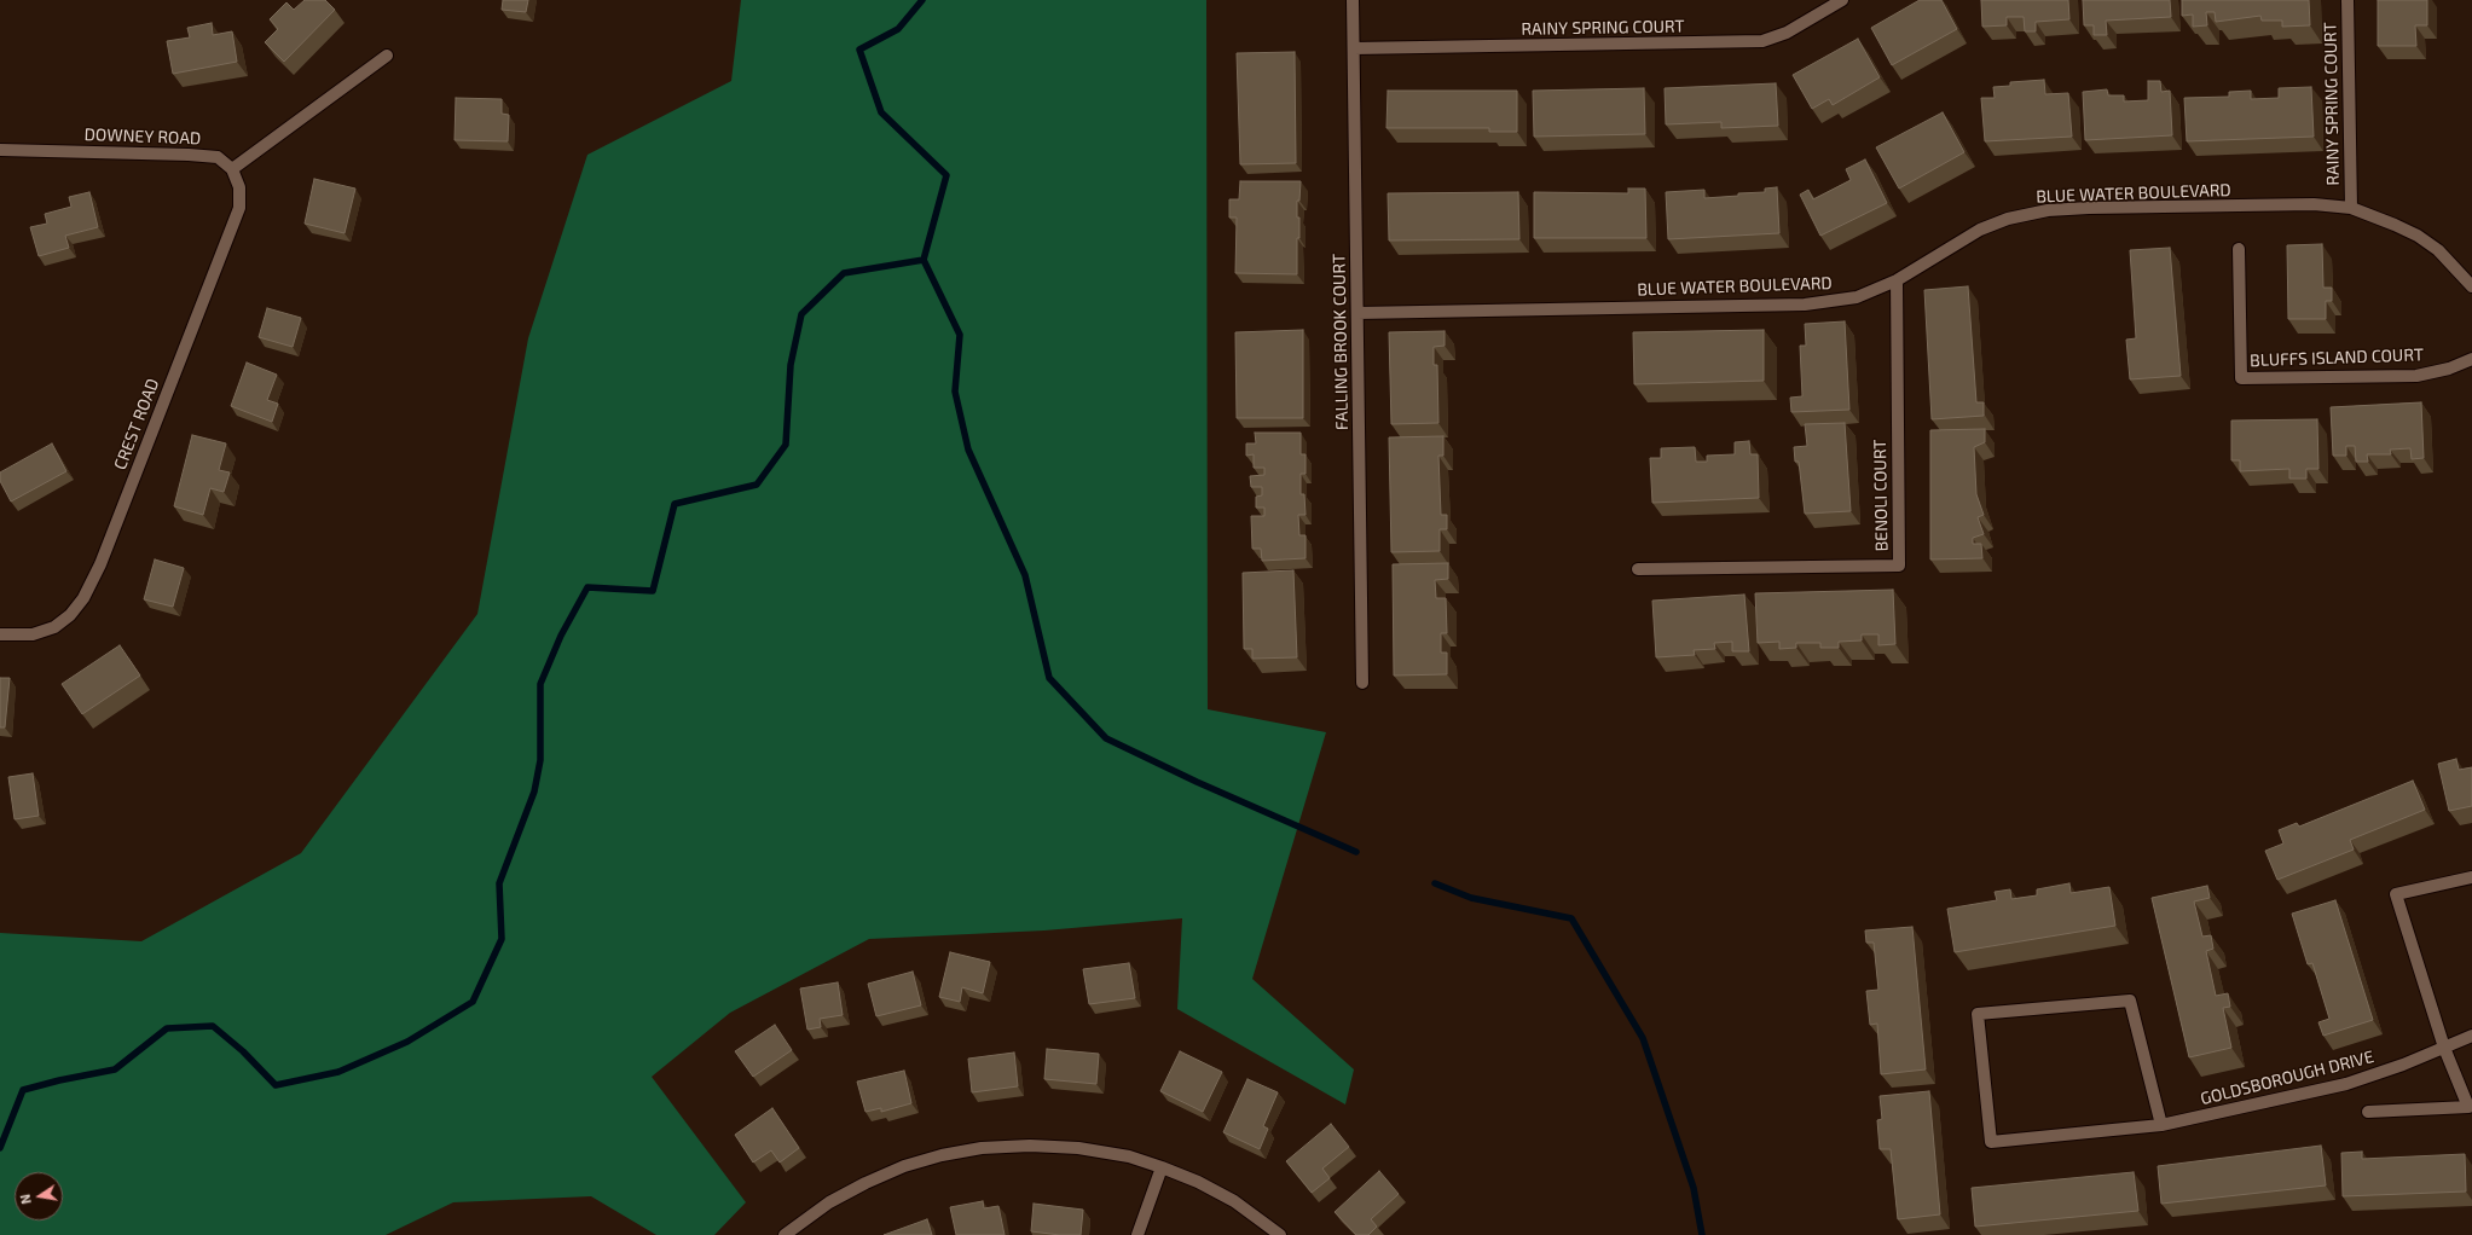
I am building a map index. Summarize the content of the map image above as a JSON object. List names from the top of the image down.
{
  "streets": {
    "street": [
      "RAINY SPRING COURT",
      "DOWNEY ROAD",
      "BLUE WATER BOULEVARD",
      "FALLING BROOK COURT",
      "BLUFFS ISLAND COURT",
      "CREST ROAD",
      "BENOLI COURT",
      "GOLDSBOROUGH DRIVE"
    ]
  },
  "crossings": [
    ["RAINY SPRING COURT", "BLUE WATER BOULEVARD"],
    ["RAINY SPRING COURT", "FALLING BROOK COURT"],
    ["DOWNEY ROAD", "CREST ROAD"],
    ["BLUE WATER BOULEVARD", "FALLING BROOK COURT"],
    ["BLUE WATER BOULEVARD", "BENOLI COURT"]
  ],
  "north": "left"
}
